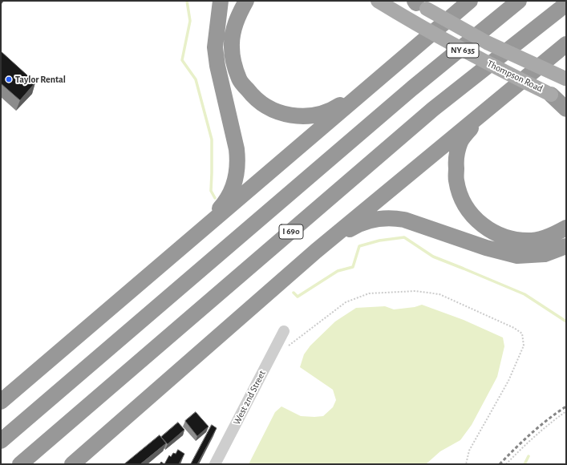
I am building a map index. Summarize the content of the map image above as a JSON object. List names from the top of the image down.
{
  "streets": {
    "highway": ["I 690"],
    "main road": ["NY 635", "Thompson Road"],
    "street": ["West 2nd Street"]
  },
  "places": ["Taylor Rental"]
}
